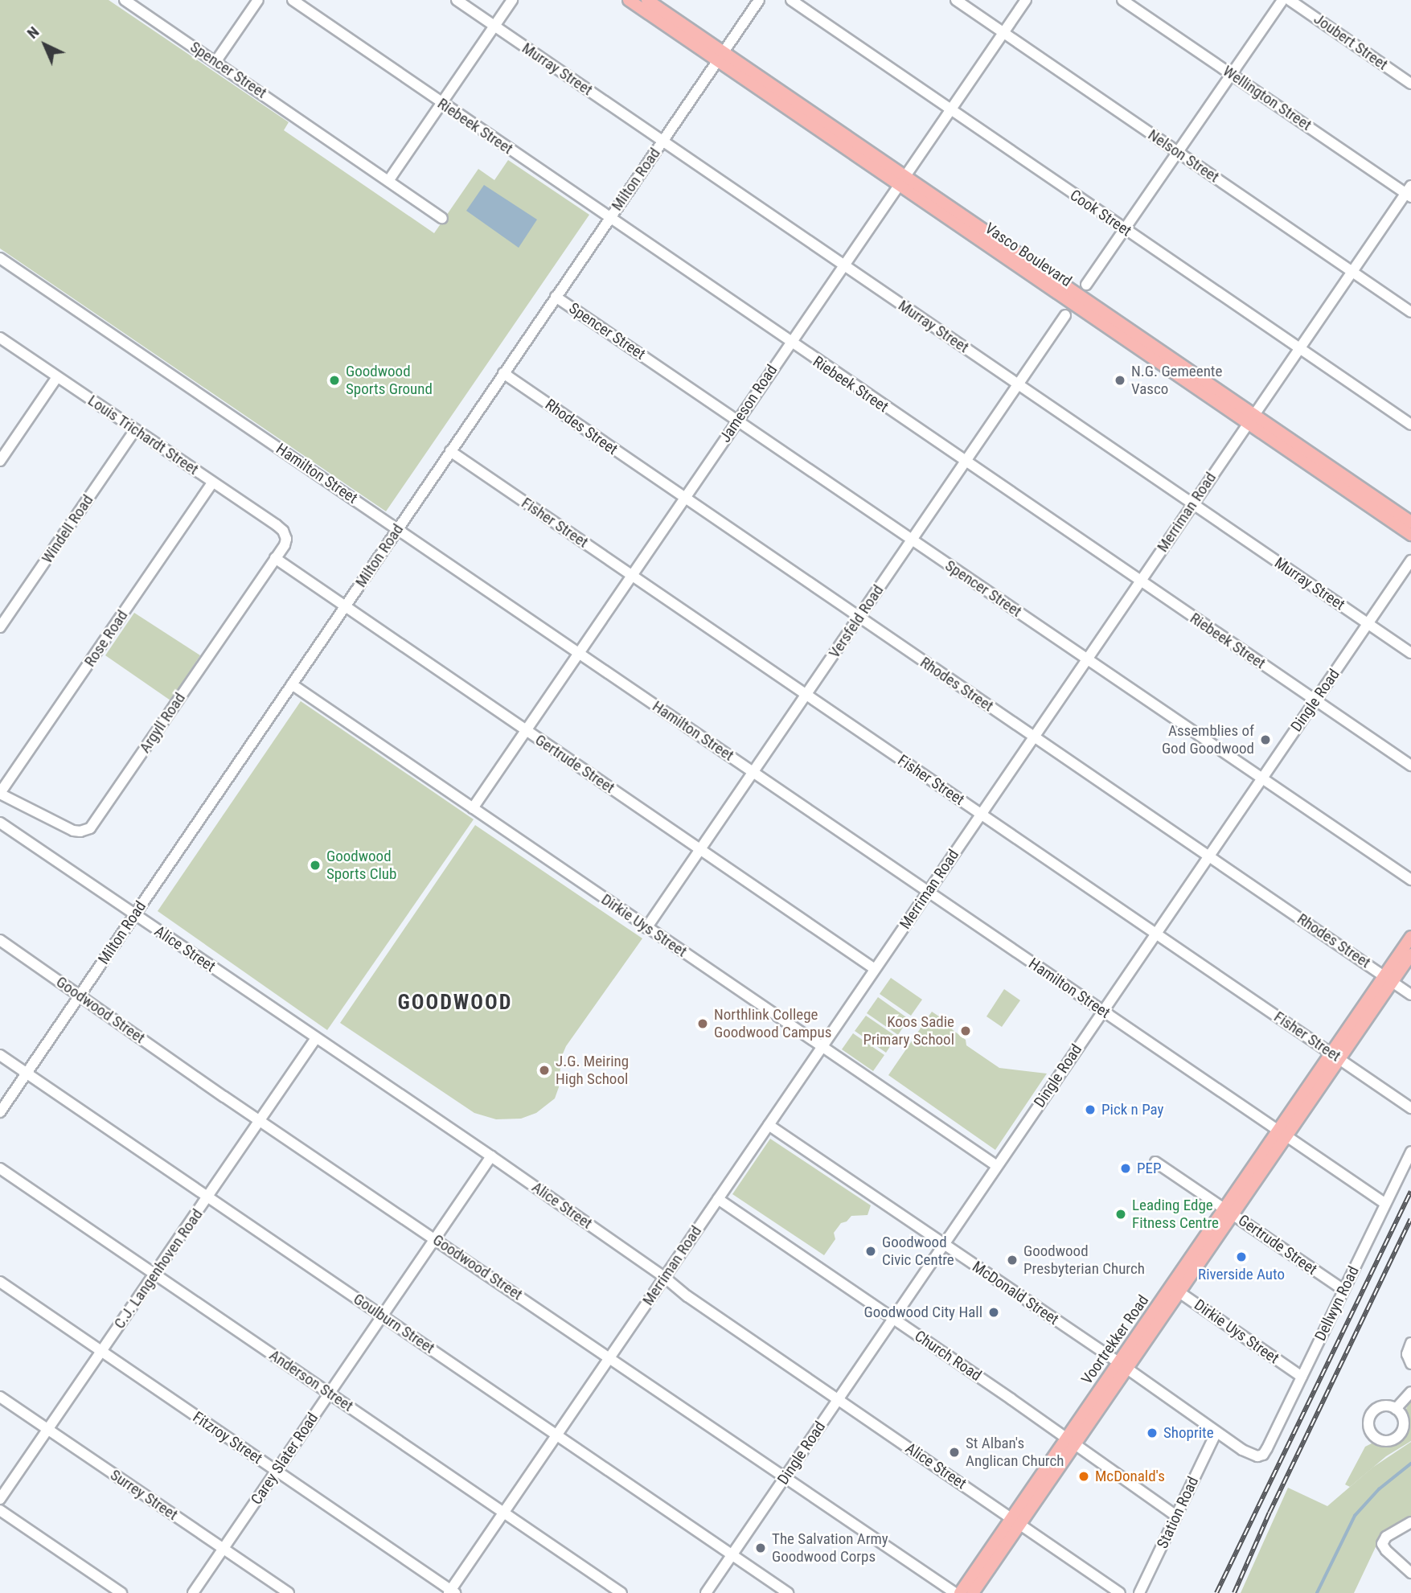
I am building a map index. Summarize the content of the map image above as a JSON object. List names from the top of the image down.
{
  "streets": {
    "main road": ["Vasco Boulevard", "Voortrekker Road"],
    "street": [
      "Joubert Street",
      "Murray Street",
      "Spencer Street",
      "Wellington Street",
      "Riebeek Street",
      "Nelson Street",
      "Milton Road",
      "Cook Street",
      "Jameson Road",
      "Rhodes Street",
      "Louis Trichardt Street",
      "Hamilton Street",
      "Merriman Road",
      "Fisher Street",
      "Windell Road",
      "Versfeld Road",
      "Rose Road",
      "Dingle Road",
      "Argyll Road",
      "Gertrude Street",
      "Dirkie Uys Street",
      "Alice Street",
      "Goodwood Street",
      "C.J. Langenhoven Road",
      "McDonald Street",
      "Dellwyn Road",
      "Goulburn Street",
      "Church Road",
      "Anderson Street",
      "Fitzroy Street",
      "Carey Slater Road",
      "Surrey Street",
      "Station Road"
    ]
  },
  "crossings": [
    ["Murray Street", "Milton Road"],
    ["Murray Street", "Jameson Road"],
    ["Murray Street", "Merriman Road"],
    ["Murray Street", "Versfeld Road"],
    ["Murray Street", "Dingle Road"],
    ["Spencer Street", "Milton Road"],
    ["Spencer Street", "Jameson Road"],
    ["Spencer Street", "Merriman Road"],
    ["Spencer Street", "Versfeld Road"],
    ["Spencer Street", "Dingle Road"],
    ["Wellington Street", "Merriman Road"],
    ["Riebeek Street", "Milton Road"],
    ["Riebeek Street", "Jameson Road"],
    ["Riebeek Street", "Merriman Road"],
    ["Riebeek Street", "Versfeld Road"],
    ["Riebeek Street", "Dingle Road"],
    ["Nelson Street", "Jameson Road"],
    ["Nelson Street", "Merriman Road"],
    ["Milton Road", "Vasco Boulevard"],
    ["Milton Road", "Rhodes Street"],
    ["Milton Road", "Hamilton Street"],
    ["Milton Road", "Fisher Street"],
    ["Milton Road", "Gertrude Street"],
    ["Milton Road", "Dirkie Uys Street"],
    ["Milton Road", "Alice Street"],
    ["Milton Road", "Goodwood Street"],
    ["Milton Road", "Goulburn Street"],
    ["Cook Street", "Jameson Road"],
    ["Cook Street", "Merriman Road"],
    ["Vasco Boulevard", "Jameson Road"],
    ["Vasco Boulevard", "Merriman Road"],
    ["Jameson Road", "Rhodes Street"],
    ["Jameson Road", "Hamilton Street"],
    ["Jameson Road", "Fisher Street"],
    ["Jameson Road", "Gertrude Street"],
    ["Jameson Road", "Dirkie Uys Street"],
    ["Rhodes Street", "Merriman Road"],
    ["Rhodes Street", "Versfeld Road"],
    ["Rhodes Street", "Dingle Road"],
    ["Rhodes Street", "Voortrekker Road"],
    ["Louis Trichardt Street", "Windell Road"],
    ["Louis Trichardt Street", "Rose Road"],
    ["Louis Trichardt Street", "Argyll Road"],
    ["Hamilton Street", "Merriman Road"],
    ["Hamilton Street", "Versfeld Road"],
    ["Hamilton Street", "Dingle Road"],
    ["Hamilton Street", "Dellwyn Road"],
    ["Hamilton Street", "Voortrekker Road"],
    ["Merriman Road", "Fisher Street"],
    ["Merriman Road", "Gertrude Street"],
    ["Merriman Road", "Dirkie Uys Street"],
    ["Merriman Road", "Alice Street"],
    ["Merriman Road", "Goodwood Street"],
    ["Merriman Road", "McDonald Street"],
    ["Merriman Road", "Goulburn Street"],
    ["Merriman Road", "Church Road"],
    ["Merriman Road", "Anderson Street"],
    ["Merriman Road", "Fitzroy Street"],
    ["Fisher Street", "Versfeld Road"],
    ["Fisher Street", "Dingle Road"],
    ["Fisher Street", "Voortrekker Road"],
    ["Versfeld Road", "Gertrude Street"],
    ["Versfeld Road", "Dirkie Uys Street"],
    ["Rose Road", "Argyll Road"],
    ["Dingle Road", "Dirkie Uys Street"],
    ["Dingle Road", "Alice Street"],
    ["Dingle Road", "Goodwood Street"],
    ["Dingle Road", "McDonald Street"],
    ["Dingle Road", "Goulburn Street"],
    ["Dingle Road", "Church Road"],
    ["Argyll Road", "Gertrude Street"],
    ["Gertrude Street", "Dellwyn Road"],
    ["Gertrude Street", "Voortrekker Road"],
    ["Dirkie Uys Street", "Dellwyn Road"],
    ["Dirkie Uys Street", "Voortrekker Road"],
    ["Alice Street", "C.J. Langenhoven Road"],
    ["Alice Street", "Voortrekker Road"],
    ["Alice Street", "Carey Slater Road"],
    ["Goodwood Street", "C.J. Langenhoven Road"],
    ["Goodwood Street", "Carey Slater Road"],
    ["C.J. Langenhoven Road", "Goulburn Street"],
    ["C.J. Langenhoven Road", "Anderson Street"],
    ["C.J. Langenhoven Road", "Fitzroy Street"],
    ["C.J. Langenhoven Road", "Surrey Street"],
    ["McDonald Street", "Dellwyn Road"],
    ["McDonald Street", "Voortrekker Road"],
    ["McDonald Street", "Station Road"],
    ["Goulburn Street", "Carey Slater Road"],
    ["Voortrekker Road", "Church Road"],
    ["Church Road", "Station Road"],
    ["Anderson Street", "Carey Slater Road"],
    ["Fitzroy Street", "Carey Slater Road"],
    ["Carey Slater Road", "Surrey Street"]
  ],
  "districts": ["GOODWOOD"],
  "places": [
    "Goodwood Sports Ground",
    "N.G. Gemeente Vasco",
    "Assemblies of God Goodwood",
    "Goodwood Sports Club",
    "Northlink College Goodwood Campus",
    "Koos Sadie Primary School",
    "J.G. Meiring High School",
    "Pick n Pay",
    "PEP",
    "Leading Edge Fitness Centre",
    "Goodwood Civic Centre",
    "Riverside Auto",
    "Goodwood Presbyterian Church",
    "Goodwood City Hall",
    "Shoprite",
    "St Alban's Anglican Church",
    "McDonald's",
    "The Salvation Army Goodwood Corps"
  ],
  "north": "top left"
}
